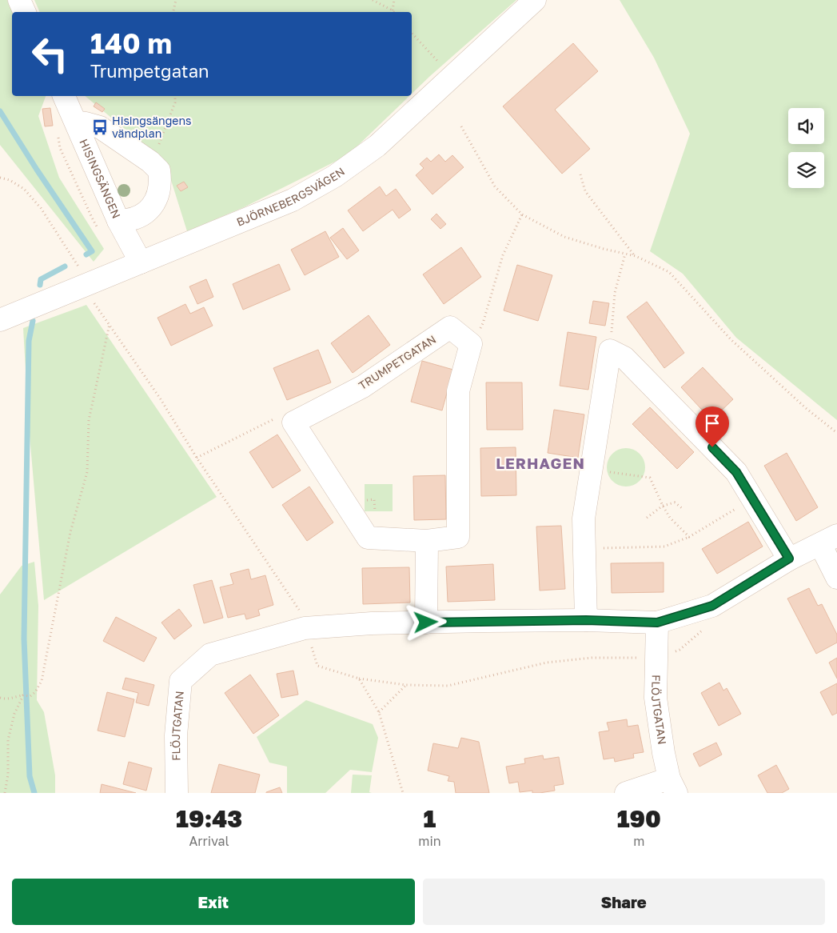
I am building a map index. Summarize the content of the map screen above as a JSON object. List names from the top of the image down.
{
  "streets": {
    "street": [
      "HISINGSÄNGEN",
      "BJÖRNEBERGSVÄGEN",
      "TRUMPETGATAN",
      "FLÖJTGATAN"
    ]
  },
  "crossings": [
    ["HISINGSÄNGEN", "BJÖRNEBERGSVÄGEN"]
  ],
  "districts": ["LERHAGEN"],
  "places": {
    "bus stop": ["Hisingsängens vändplan"]
  },
  "page": {
    "turn": ["140 m", "Trumpetgatan"],
    "eta": [
      "19:43",
      "Arrival",
      "1",
      "min",
      "190",
      "m"
    ],
    "buttons": ["Exit", "Share"]
  }
}
